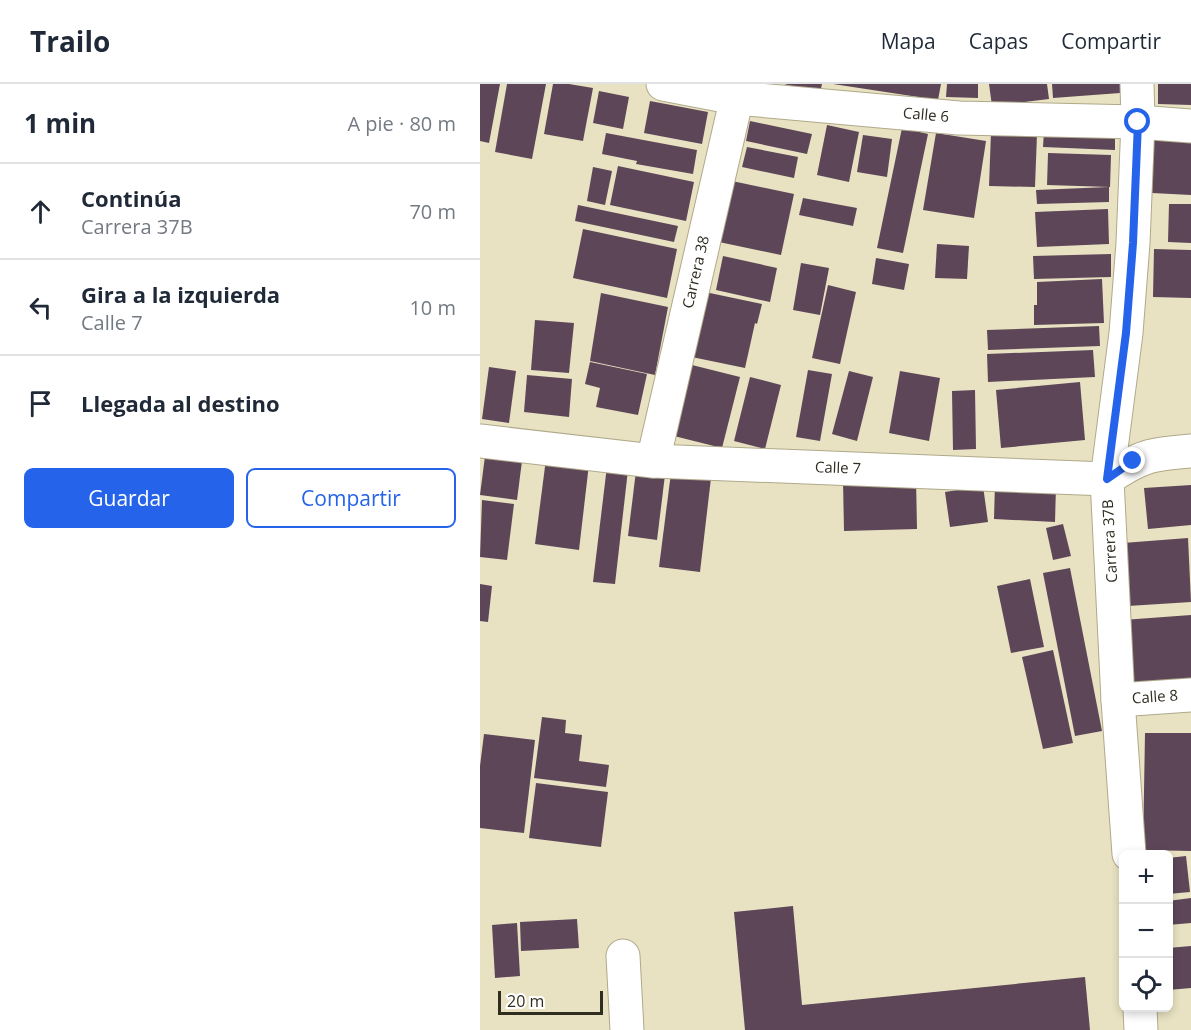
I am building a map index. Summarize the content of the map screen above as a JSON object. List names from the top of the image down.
{
  "streets": {
    "street": [
      "Calle 6",
      "Carrera 38",
      "Calle 7",
      "Carrera 37B",
      "Calle 8"
    ]
  },
  "crossings": [
    ["Calle 6", "Carrera 38"],
    ["Calle 6", "Carrera 37B"],
    ["Carrera 38", "Calle 7"],
    ["Calle 7", "Carrera 37B"],
    ["Carrera 37B", "Calle 8"]
  ],
  "scale_bar": "20 m",
  "page": {
    "header": "Trailo",
    "nav": ["Mapa", "Capas", "Compartir"],
    "heading": ["1 min", "A pie · 80 m"],
    "list": [
      ["Continúa", "Carrera 37B", "70 m"],
      ["Gira a la izquierda", "Calle 7", "10 m"],
      "Llegada al destino"
    ],
    "buttons": ["Guardar", "Compartir"],
    "map_buttons": ["+", "−"],
    "scale": "20 m"
  }
}
